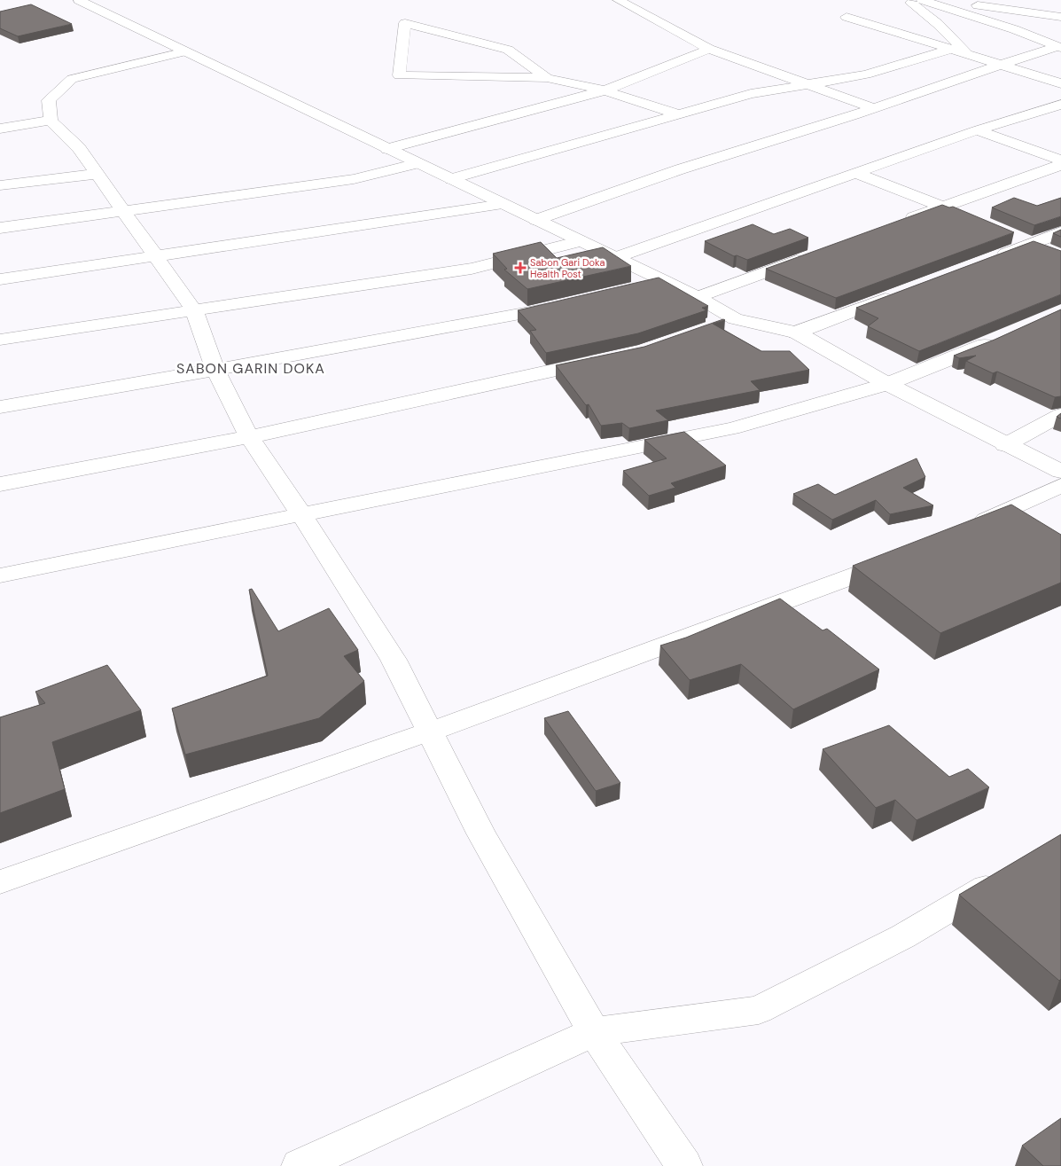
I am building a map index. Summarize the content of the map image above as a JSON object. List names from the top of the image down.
{
  "districts": ["SABON GARIN DOKA"],
  "places": {
    "health": ["Sabon Gari Doka Health Post"]
  }
}
